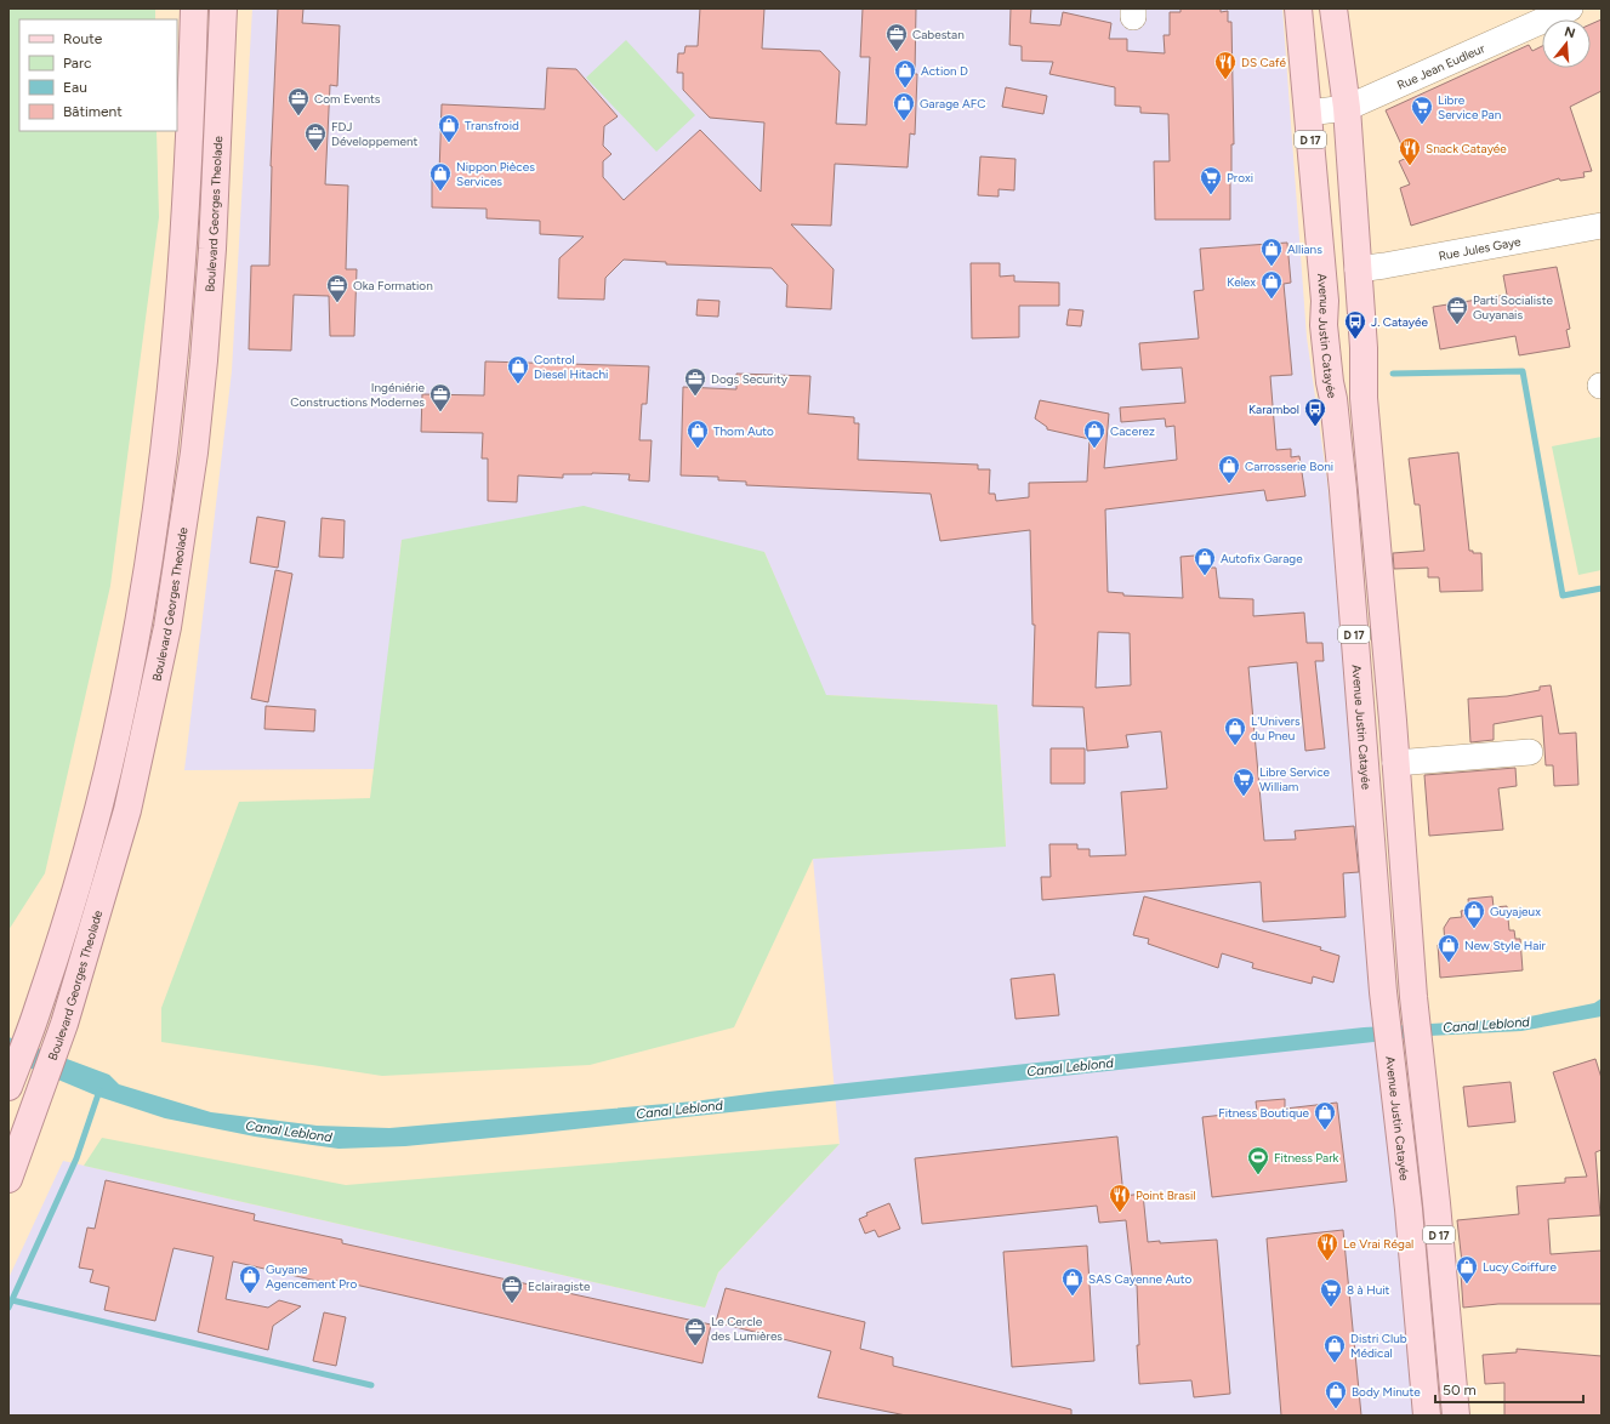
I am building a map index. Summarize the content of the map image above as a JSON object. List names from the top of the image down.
{
  "streets": {
    "main road": ["D 17", "Boulevard Georges Theolade", "Avenue Justin Catayée"],
    "street": ["Rue Jean Eudleur", "Rue Jules Gaye"]
  },
  "crossings": [
    ["Rue Jean Eudleur", "D 17"],
    ["Rue Jean Eudleur", "Avenue Justin Catayée"],
    ["D 17", "Rue Jules Gaye"]
  ],
  "water": ["Canal Leblond"],
  "places": {
    "office": [
      "Cabestan",
      "Com Events",
      "FDJ Développement",
      "Oka Formation",
      "Parti Socialiste Guyanais",
      "Dogs Security",
      "Ingéniérie Constructions Modernes",
      "Eclairagiste",
      "Le Cercle des Lumières"
    ],
    "restaurant": [
      "DS Café",
      "Snack Catayée",
      "Point Brasil",
      "Le Vrai Régal"
    ],
    "shop": [
      "Action D",
      "Garage AFC",
      "Transfroid",
      "Nippon Pièces Services",
      "Allians",
      "Kelex",
      "Control Diesel Hitachi",
      "Thom Auto",
      "Cacerez",
      "Carrosserie Boni",
      "Autofix Garage",
      "L'Univers du Pneu",
      "Guyajeux",
      "New Style Hair",
      "Fitness Boutique",
      "Lucy Coiffure",
      "Guyane Agencement Pro",
      "SAS Cayenne Auto",
      "Distri Club Médical",
      "Body Minute"
    ],
    "supermarket": [
      "Libre Service Pan",
      "Proxi",
      "Libre Service William",
      "8 à Huit"
    ],
    "bus stop": ["J. Catayée", "Karambol"],
    "sports": ["Fitness Park"]
  },
  "legend": [
    "Route",
    "Parc",
    "Eau",
    "Bâtiment"
  ],
  "scale_bar": "50 m",
  "north": "top"
}
